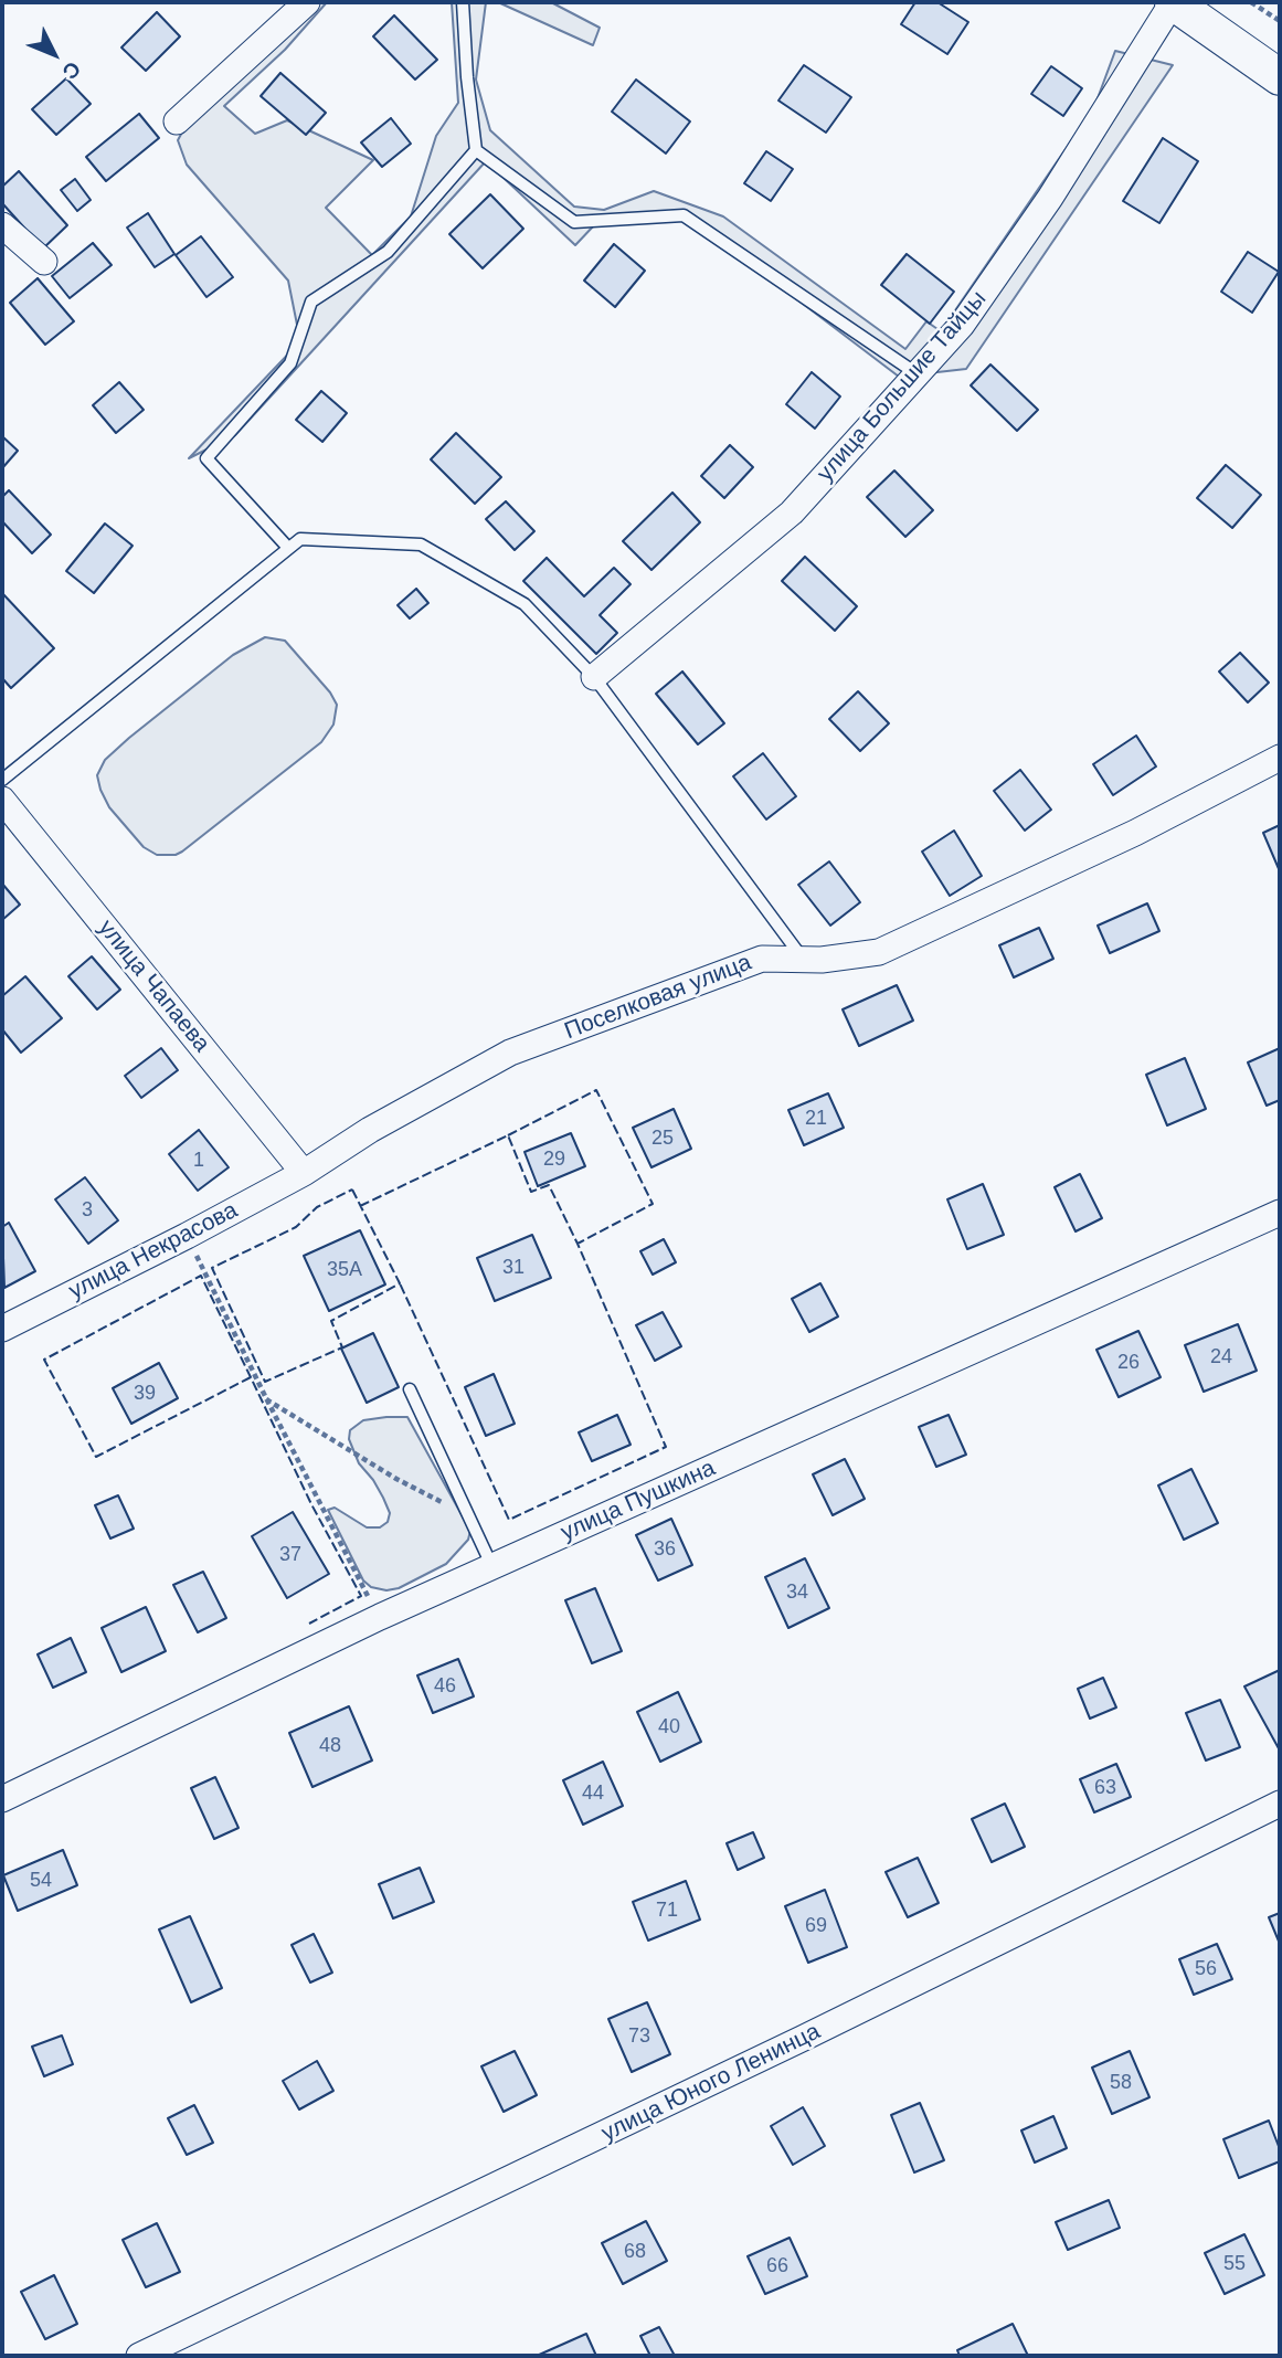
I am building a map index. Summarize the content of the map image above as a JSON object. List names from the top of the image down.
{
  "streets": {
    "street": [
      "улица Большие Тайцы",
      "улица Чапаева",
      "Поселковая улица",
      "улица Некрасова",
      "улица Пушкина",
      "улица Юного Ленинца"
    ]
  },
  "crossings": [
    ["улица Чапаева", "Поселковая улица"],
    ["улица Чапаева", "улица Некрасова"],
    ["Поселковая улица", "улица Некрасова"]
  ],
  "house_numbers": [
    "21",
    "25",
    "29",
    "1",
    "3",
    "31",
    "35А",
    "24",
    "26",
    "39",
    "36",
    "37",
    "34",
    "46",
    "40",
    "48",
    "63",
    "44",
    "54",
    "71",
    "69",
    "56",
    "73",
    "58",
    "68",
    "55",
    "66"
  ],
  "north": "bottom right"
}
